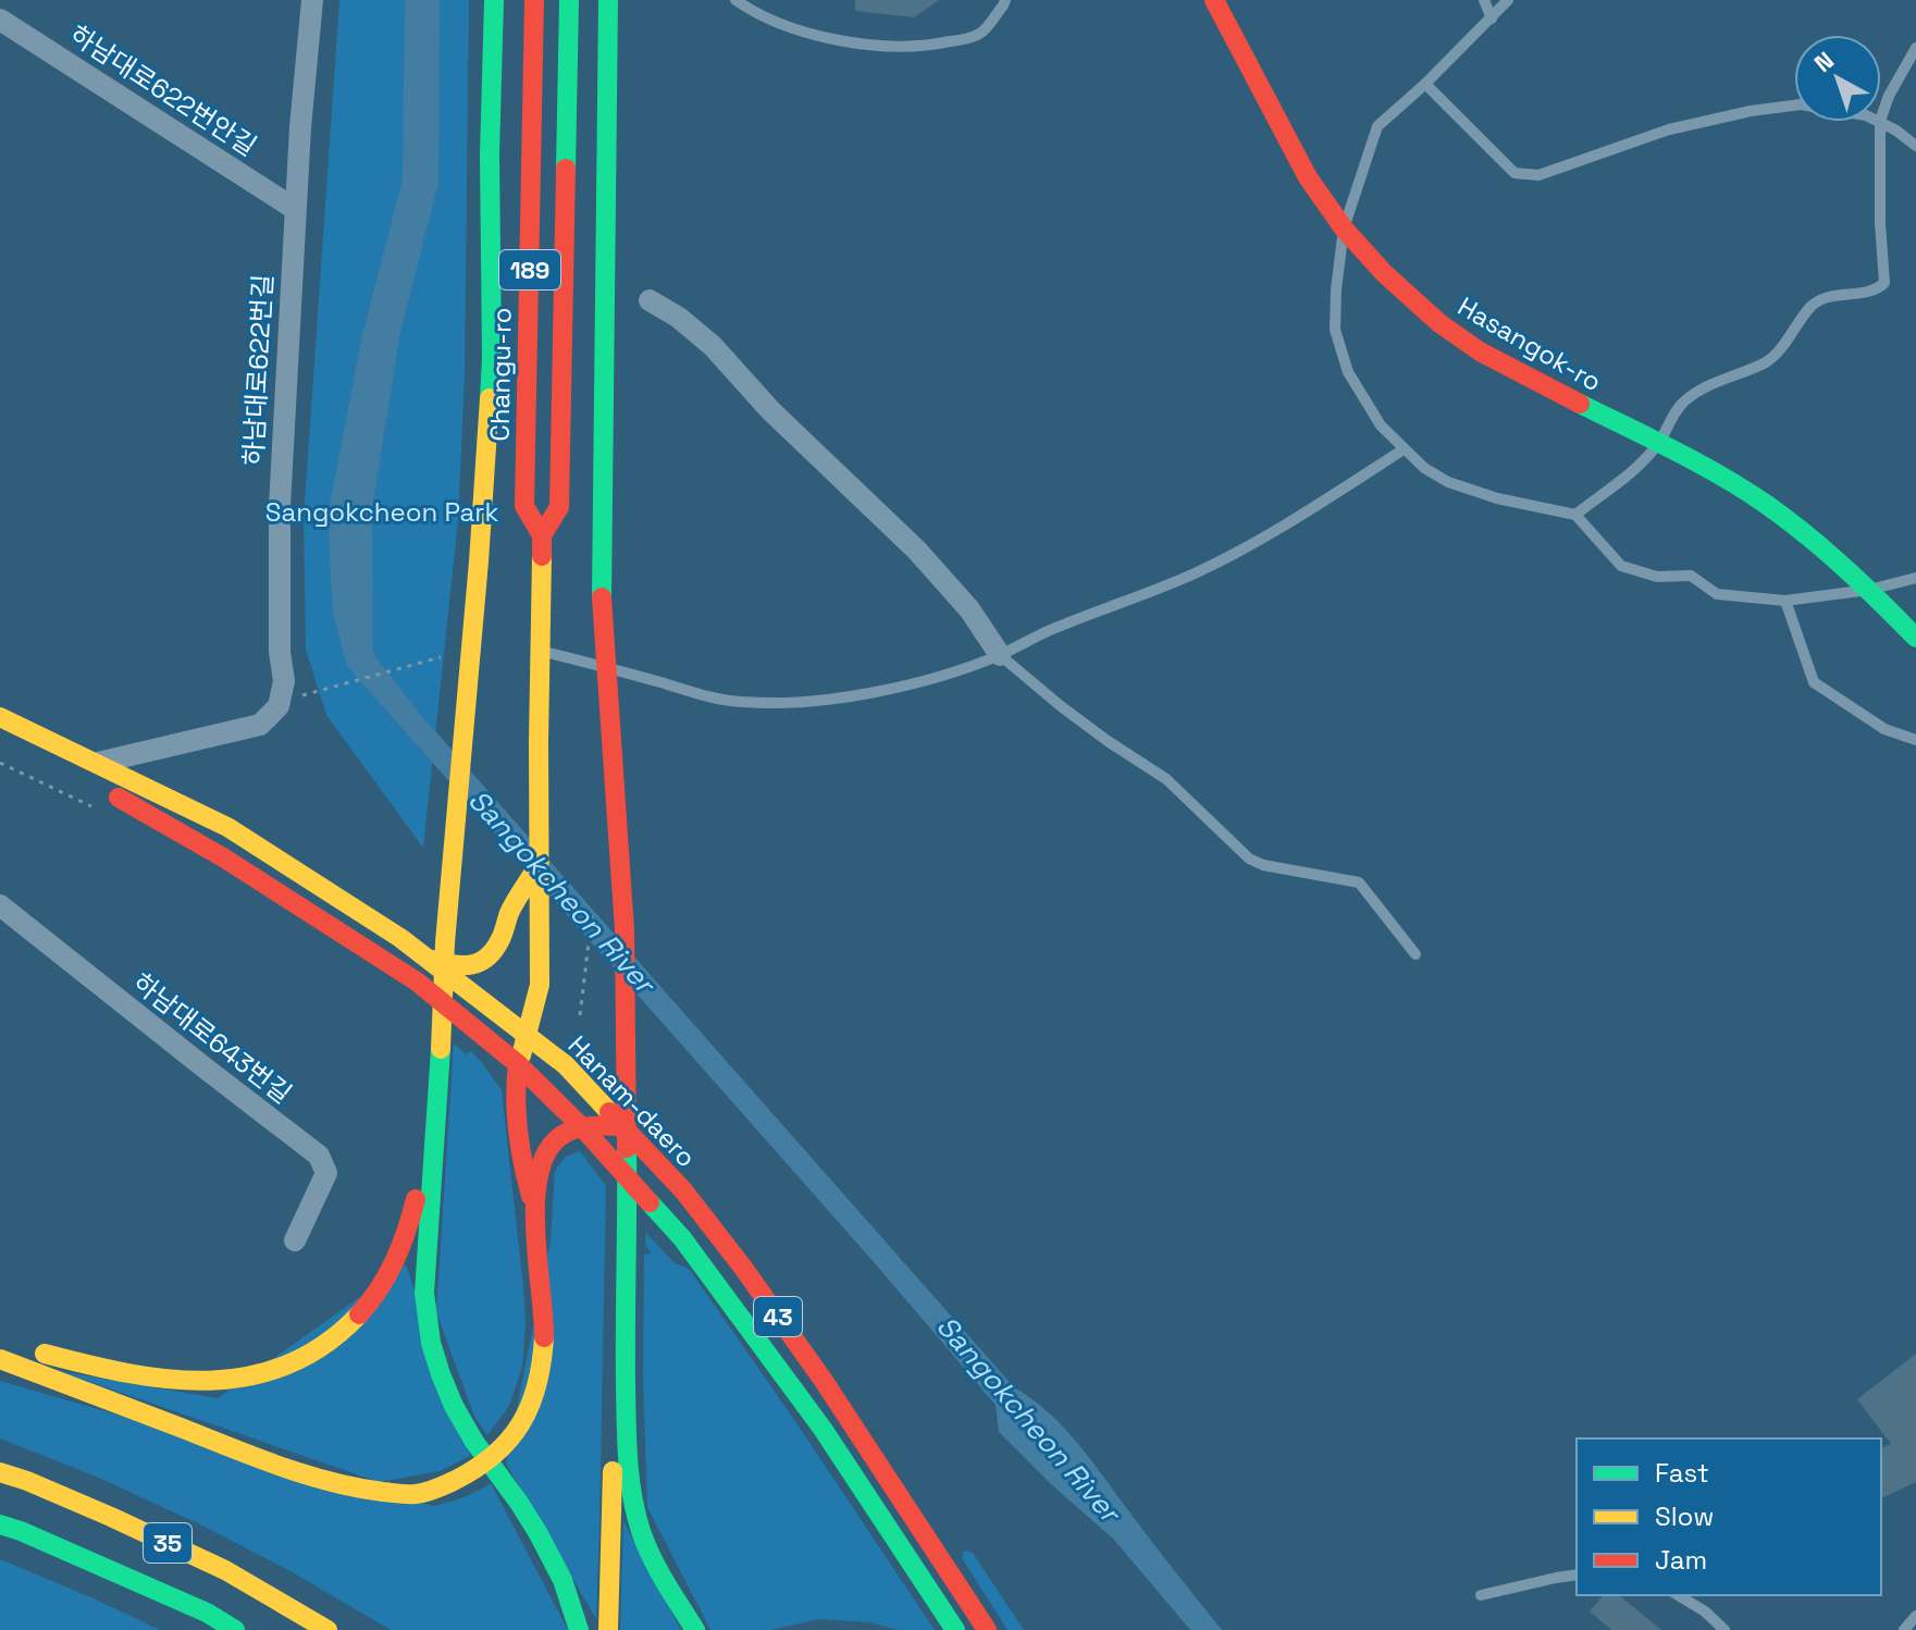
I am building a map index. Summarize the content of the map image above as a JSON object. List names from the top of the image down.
{
  "streets": {
    "main road": [
      "189",
      "Hasangok-ro",
      "Changu-ro",
      "Hanam-daero",
      "43",
      "35"
    ],
    "street": ["하남대로622번안길", "하남대로622번길", "하남대로643번길"]
  },
  "crossings": [
    ["하남대로622번안길", "하남대로622번길"],
    ["하남대로622번길", "Hanam-daero"],
    ["Changu-ro", "Hanam-daero"]
  ],
  "water": ["Sangokcheon River"],
  "parks": ["Sangokcheon Park"],
  "legend": ["Fast", "Slow", "Jam"],
  "north": "top left"
}
